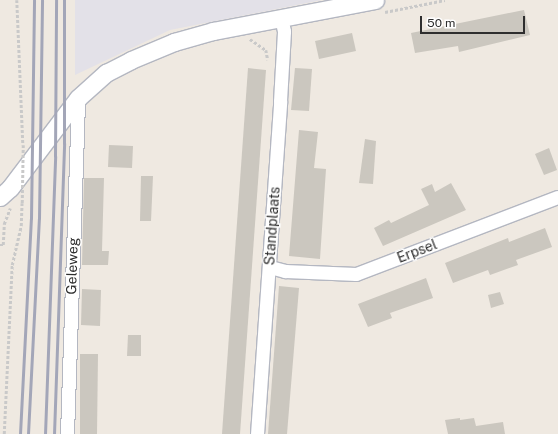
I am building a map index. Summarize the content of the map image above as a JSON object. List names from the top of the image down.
{
  "streets": {
    "street": ["Standplaats", "Erpsel", "Geleweg"]
  },
  "crossings": [
    ["Standplaats", "Erpsel"]
  ],
  "scale_bar": "50 m"
}
